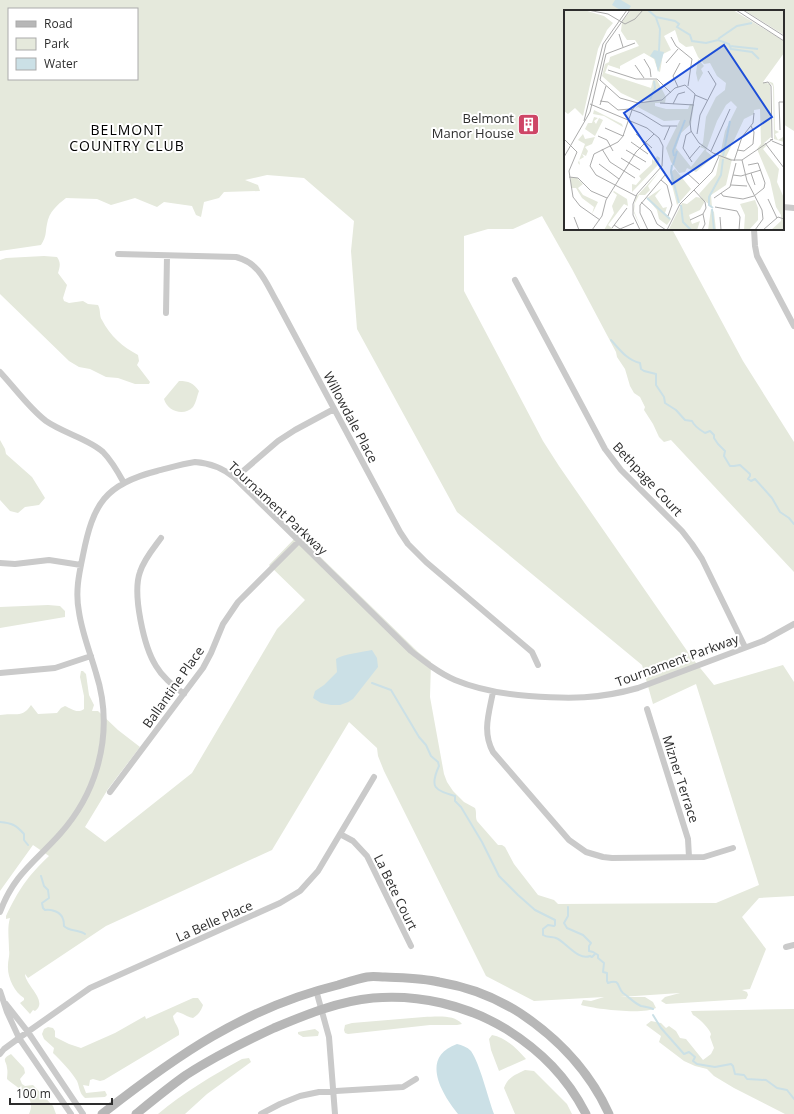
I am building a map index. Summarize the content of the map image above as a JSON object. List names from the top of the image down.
{
  "streets": {
    "street": [
      "Willowdale Place",
      "Bethpage Court",
      "Tournament Parkway",
      "Ballantine Place",
      "Mizner Terrace",
      "La Bete Court",
      "La Belle Place"
    ]
  },
  "crossings": [
    ["Bethpage Court", "Tournament Parkway"],
    ["Tournament Parkway", "Ballantine Place"],
    ["La Bete Court", "La Belle Place"]
  ],
  "districts": ["BELMONT COUNTRY CLUB"],
  "places": {
    "building": ["Belmont Manor House"]
  },
  "legend": ["Road", "Park", "Water"],
  "scale_bar": "100 m"
}
